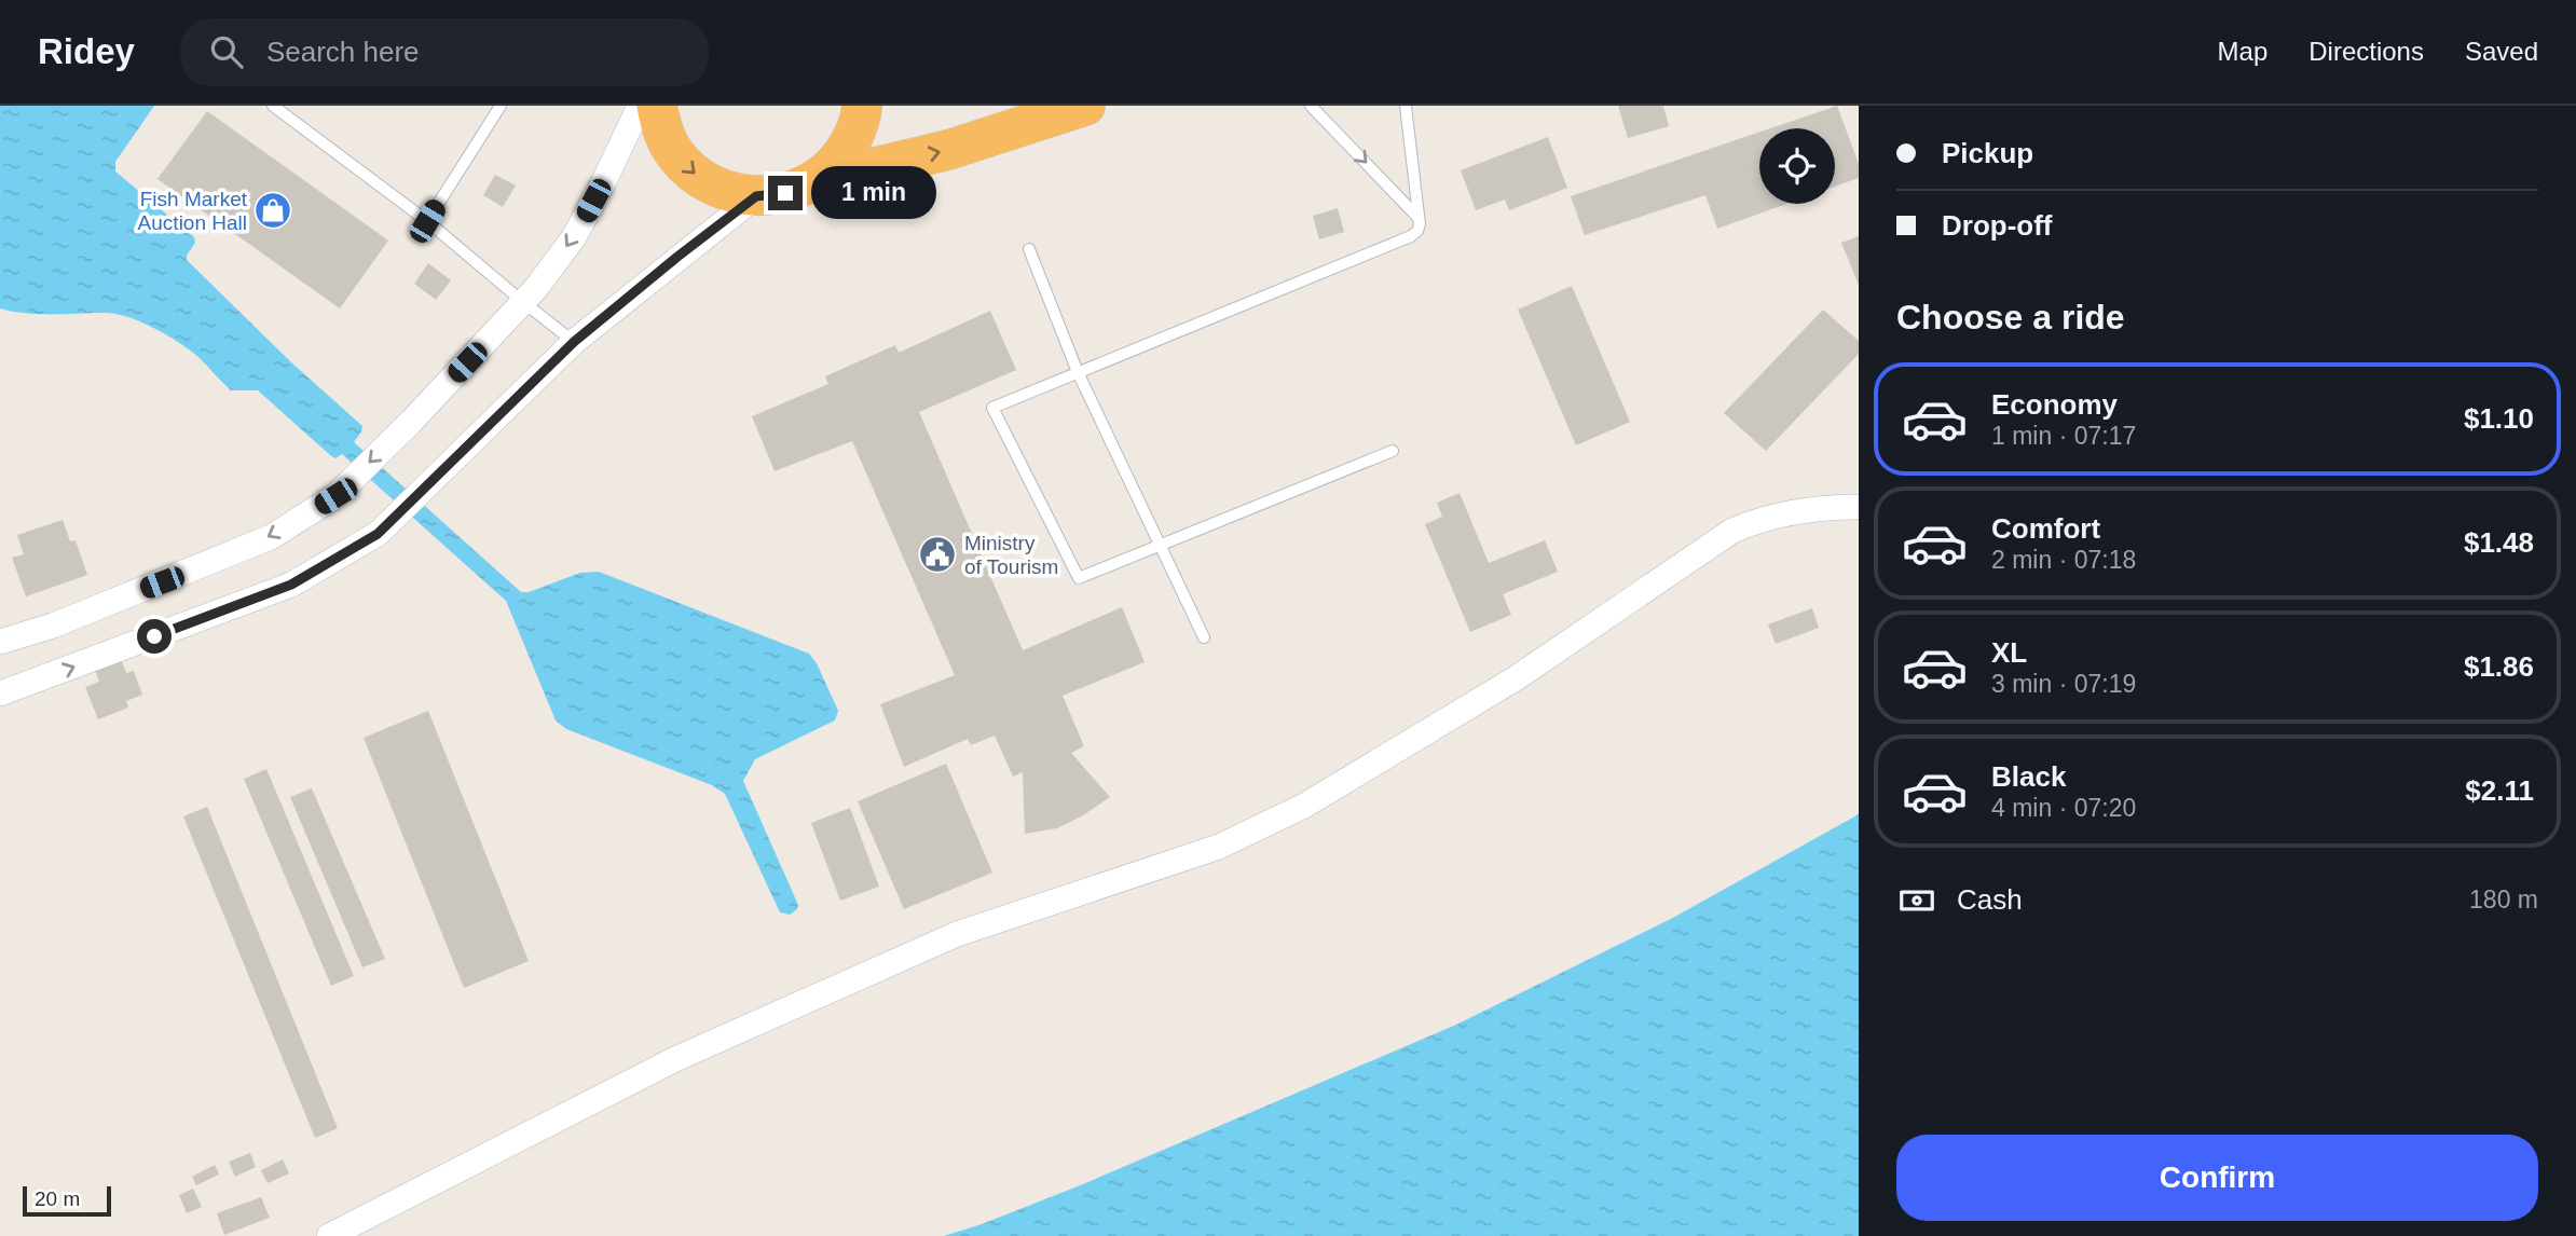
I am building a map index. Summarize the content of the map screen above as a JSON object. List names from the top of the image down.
{
  "places": {
    "shop": ["Fish Market Auction Hall"],
    "public building": ["Ministry of Tourism"]
  },
  "scale_bar": "20 m",
  "page": {
    "header": "Ridey",
    "search": "Search here",
    "nav": ["Map", "Directions", "Saved"],
    "banner": ["Pickup", "Drop-off"],
    "bubble": "1 min",
    "heading": "Choose a ride",
    "list": [
      {
        "name": "Economy",
        "note": "1 min · 07:17",
        "value": "$1.10"
      },
      {
        "name": "Comfort",
        "note": "2 min · 07:18",
        "value": "$1.48"
      },
      {
        "name": "XL",
        "note": "3 min · 07:19",
        "value": "$1.86"
      },
      {
        "name": "Black",
        "note": "4 min · 07:20",
        "value": "$2.11"
      }
    ],
    "pay": ["Cash", "180 m"],
    "buttons": "Confirm",
    "scale": "20 m"
  }
}
